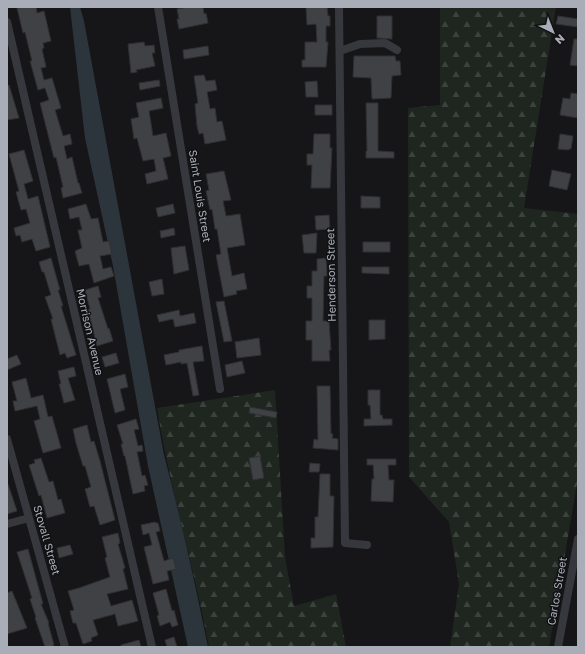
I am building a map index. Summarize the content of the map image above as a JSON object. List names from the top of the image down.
{
  "streets": {
    "street": [
      "Saint Louis Street",
      "Henderson Street",
      "Morrison Avenue",
      "Stovall Street",
      "Carlos Street"
    ]
  },
  "north": "bottom right"
}
